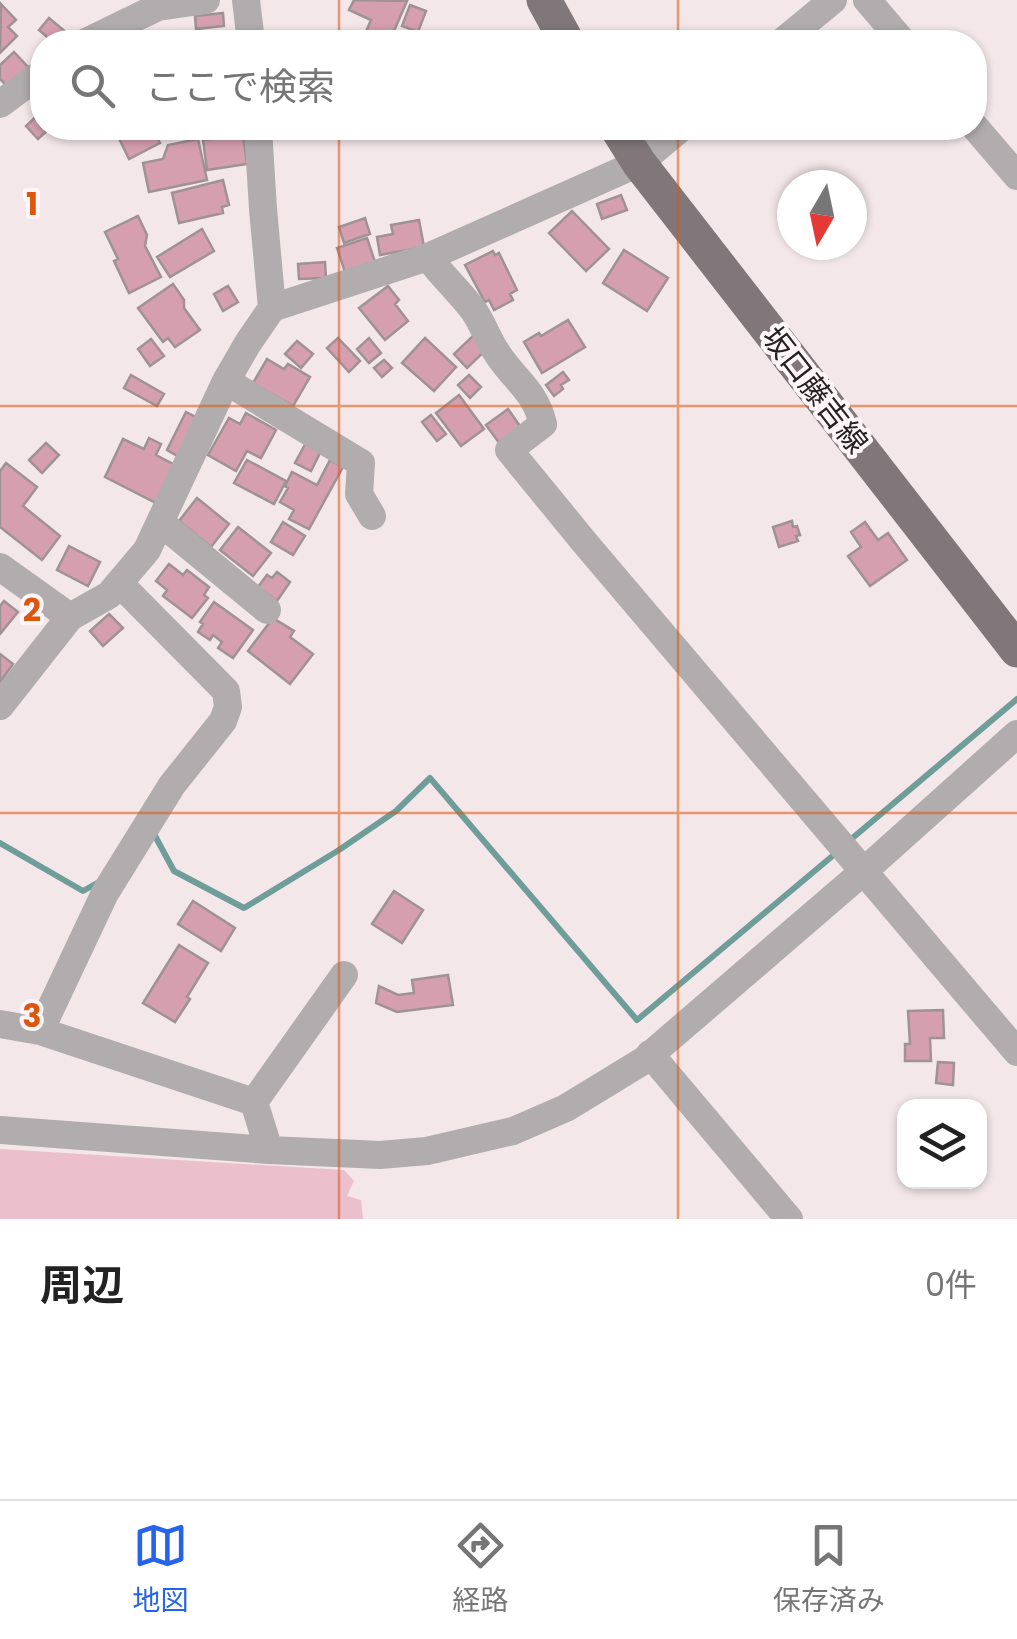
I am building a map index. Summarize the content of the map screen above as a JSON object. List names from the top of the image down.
{
  "streets": {
    "main road": ["坂口藤吉線"]
  },
  "north": "bottom",
  "page": {
    "search": "ここで検索",
    "heading": ["周辺", "0件"],
    "nav": ["地図", "経路", "保存済み"]
  },
  "grid": {
    "rows": ["1", "2", "3"]
  }
}
